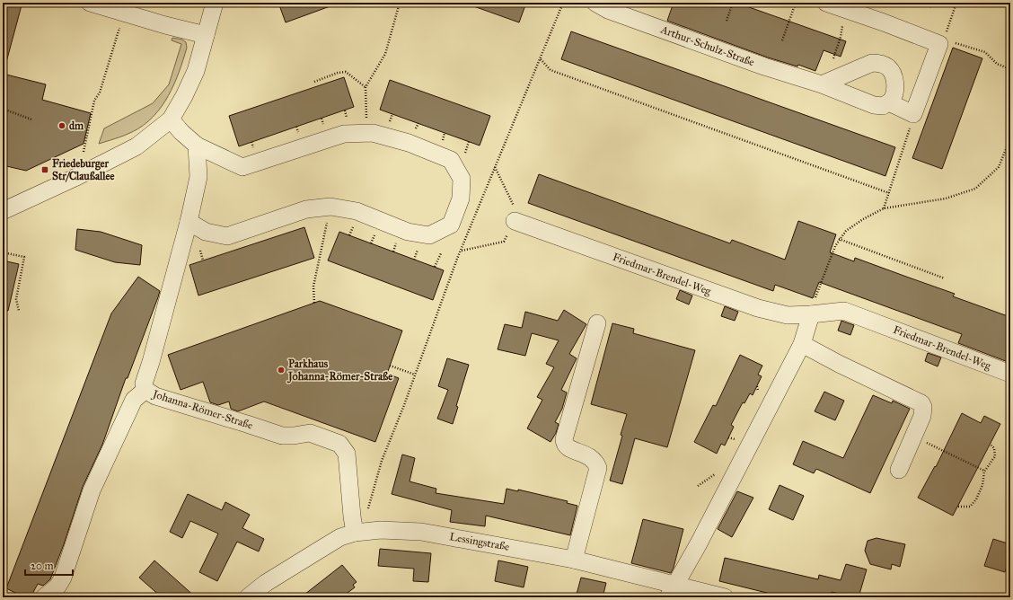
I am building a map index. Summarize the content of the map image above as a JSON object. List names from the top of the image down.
{
  "streets": {
    "street": [
      "Arthur-Schulz-Straße",
      "Friedmar-Brendel-Weg",
      "Johanna-Römer-Straße",
      "Lessingstraße"
    ]
  },
  "crossings": [
    ["Johanna-Römer-Straße", "Lessingstraße"]
  ],
  "places": {
    "other": ["dm", "Parkhaus Johanna-Römer-Straße"],
    "transit": ["Friedeburger Str/Claußallee"]
  },
  "scale_bar": "20 m"
}
